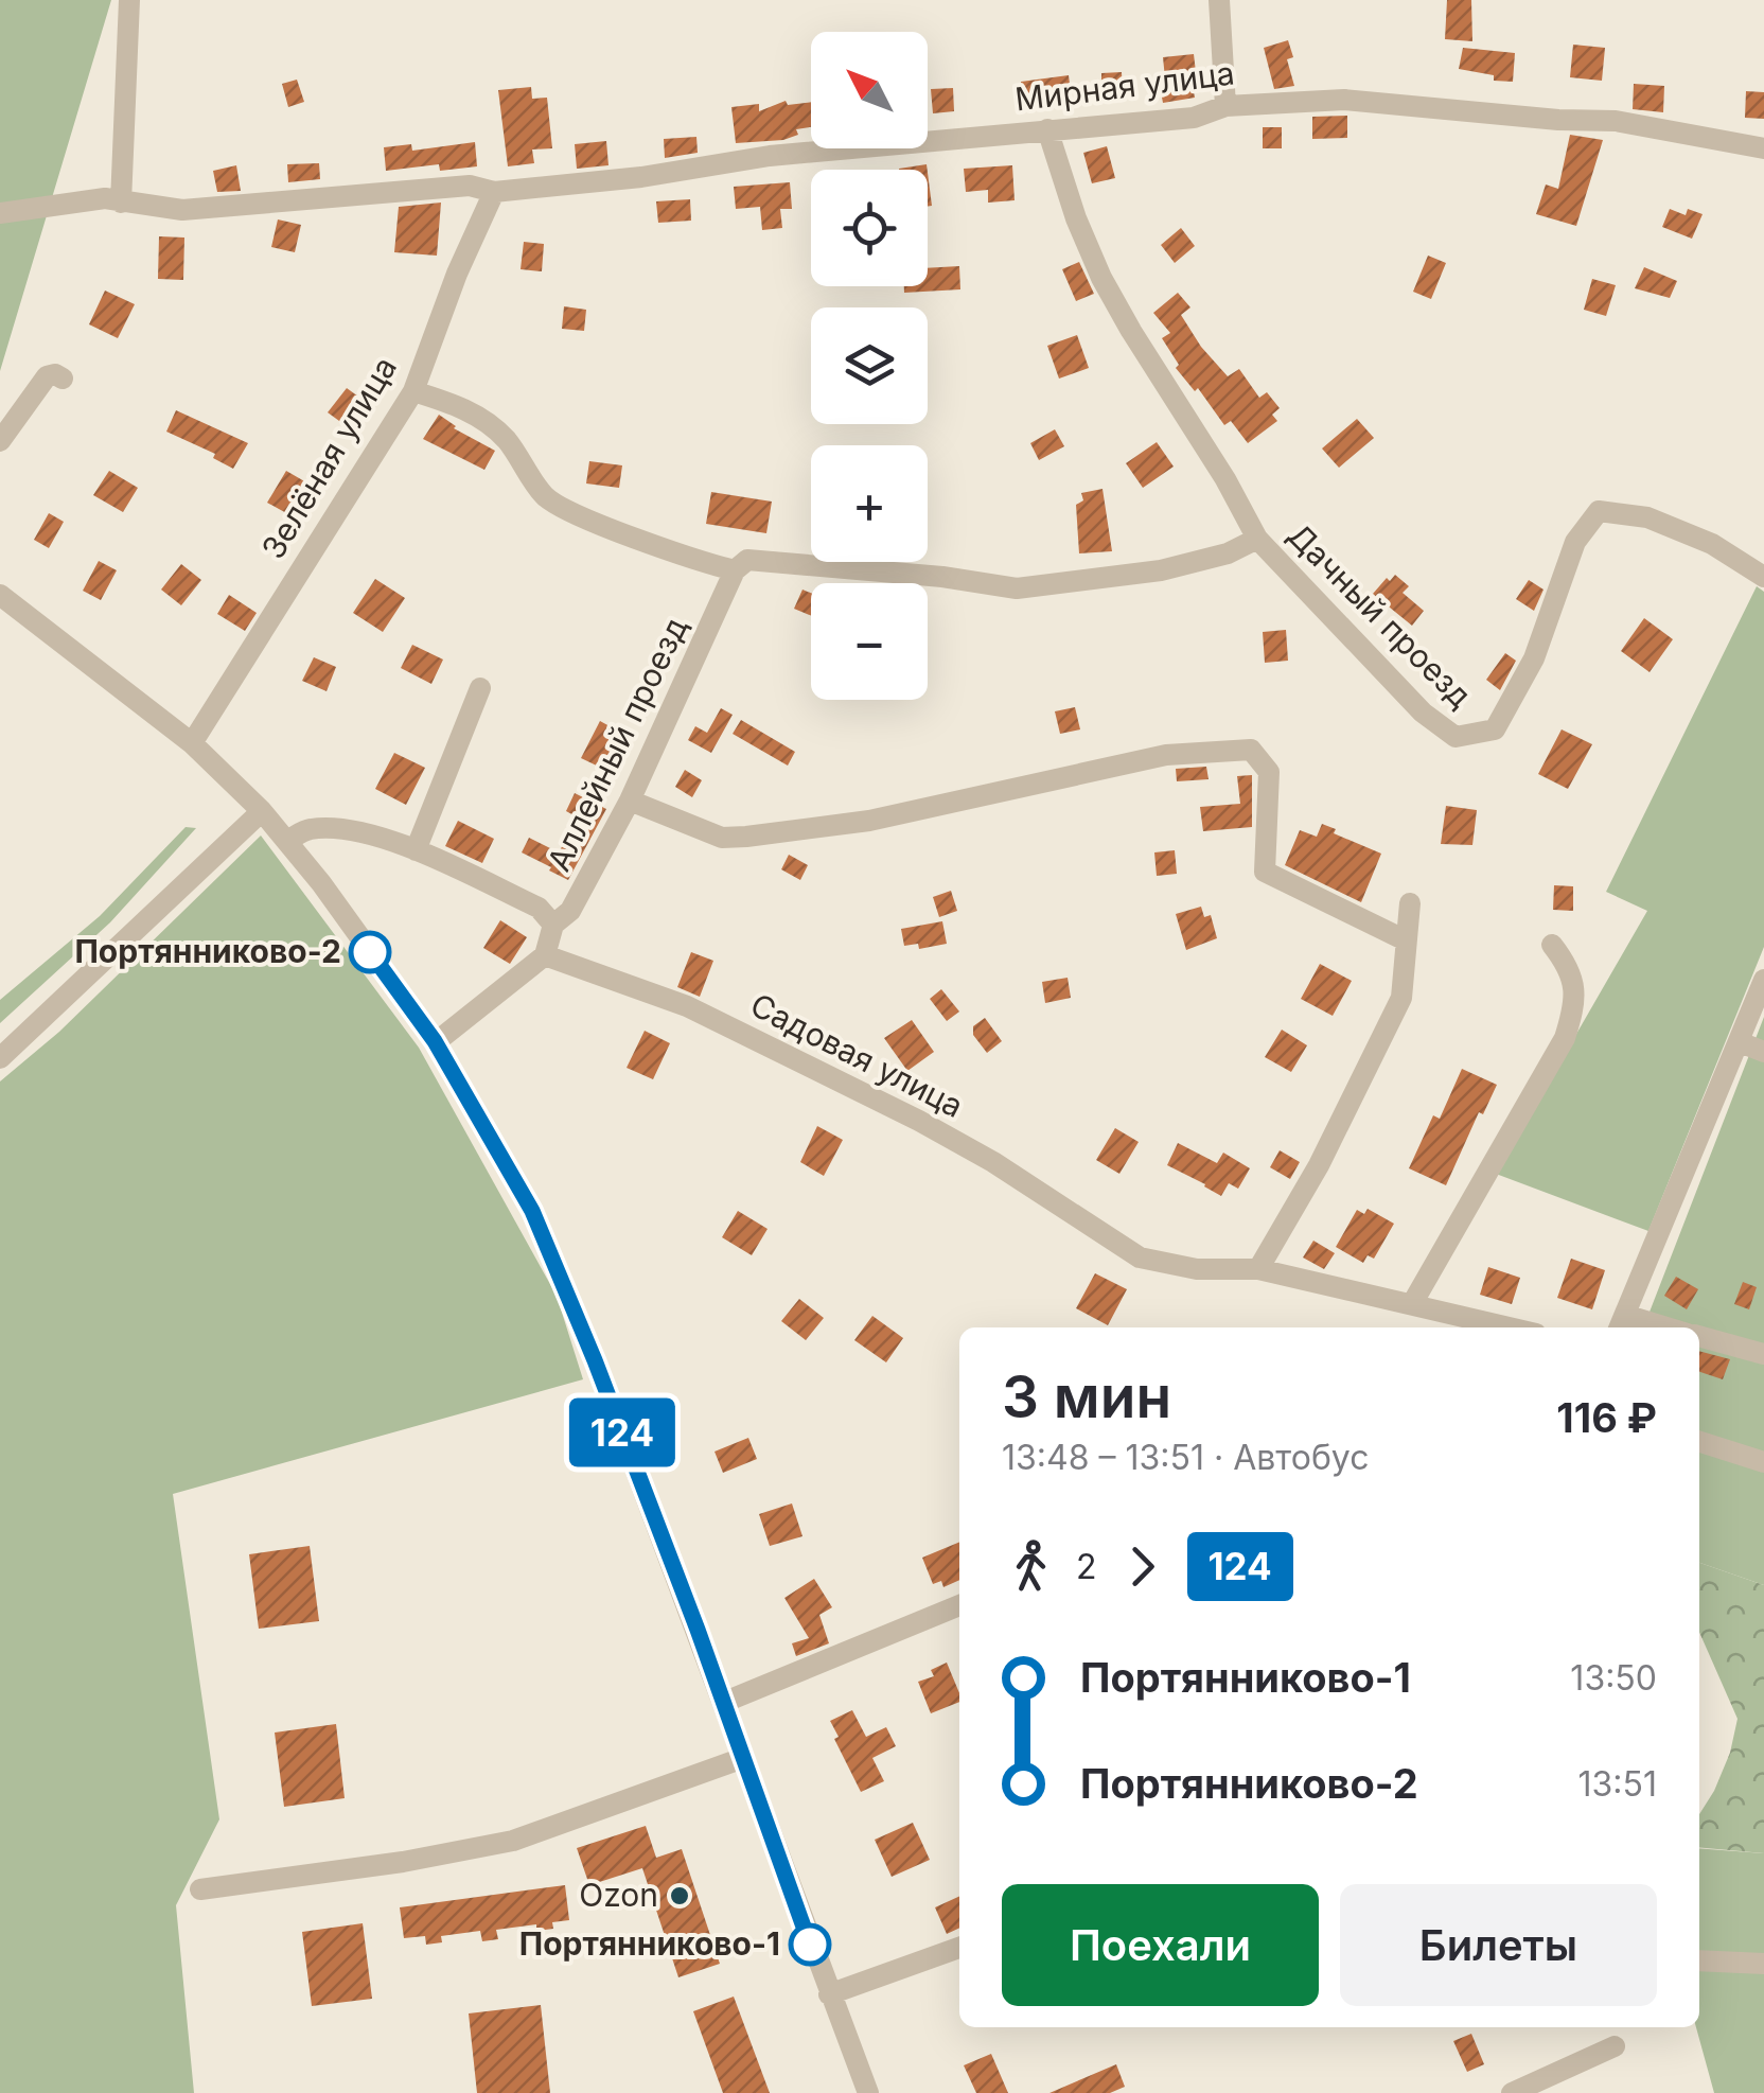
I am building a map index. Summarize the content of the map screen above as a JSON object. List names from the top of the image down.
{
  "streets": {
    "street": [
      "Мирная улица",
      "Зелёная улица",
      "Дачный проезд",
      "Аллейный проезд",
      "Садовая улица"
    ]
  },
  "crossings": [
    ["Мирная улица", "Зелёная улица"],
    ["Мирная улица", "Дачный проезд"],
    ["Аллейный проезд", "Садовая улица"]
  ],
  "places": ["Портянниково-2", "Ozon", "Портянниково-1"],
  "lines": ["bus line 124"],
  "north": "top left",
  "page": {
    "on_map": "124",
    "map_buttons": ["+", "−"],
    "heading": ["3 мин", "13:48 – 13:51 · Автобус", "116 ₽"],
    "legs": ["2", "124"],
    "list": [
      {
        "name": "Портянниково-1",
        "value": "13:50"
      },
      {
        "name": "Портянниково-2",
        "value": "13:51"
      }
    ],
    "buttons": ["Поехали", "Билеты"]
  }
}
